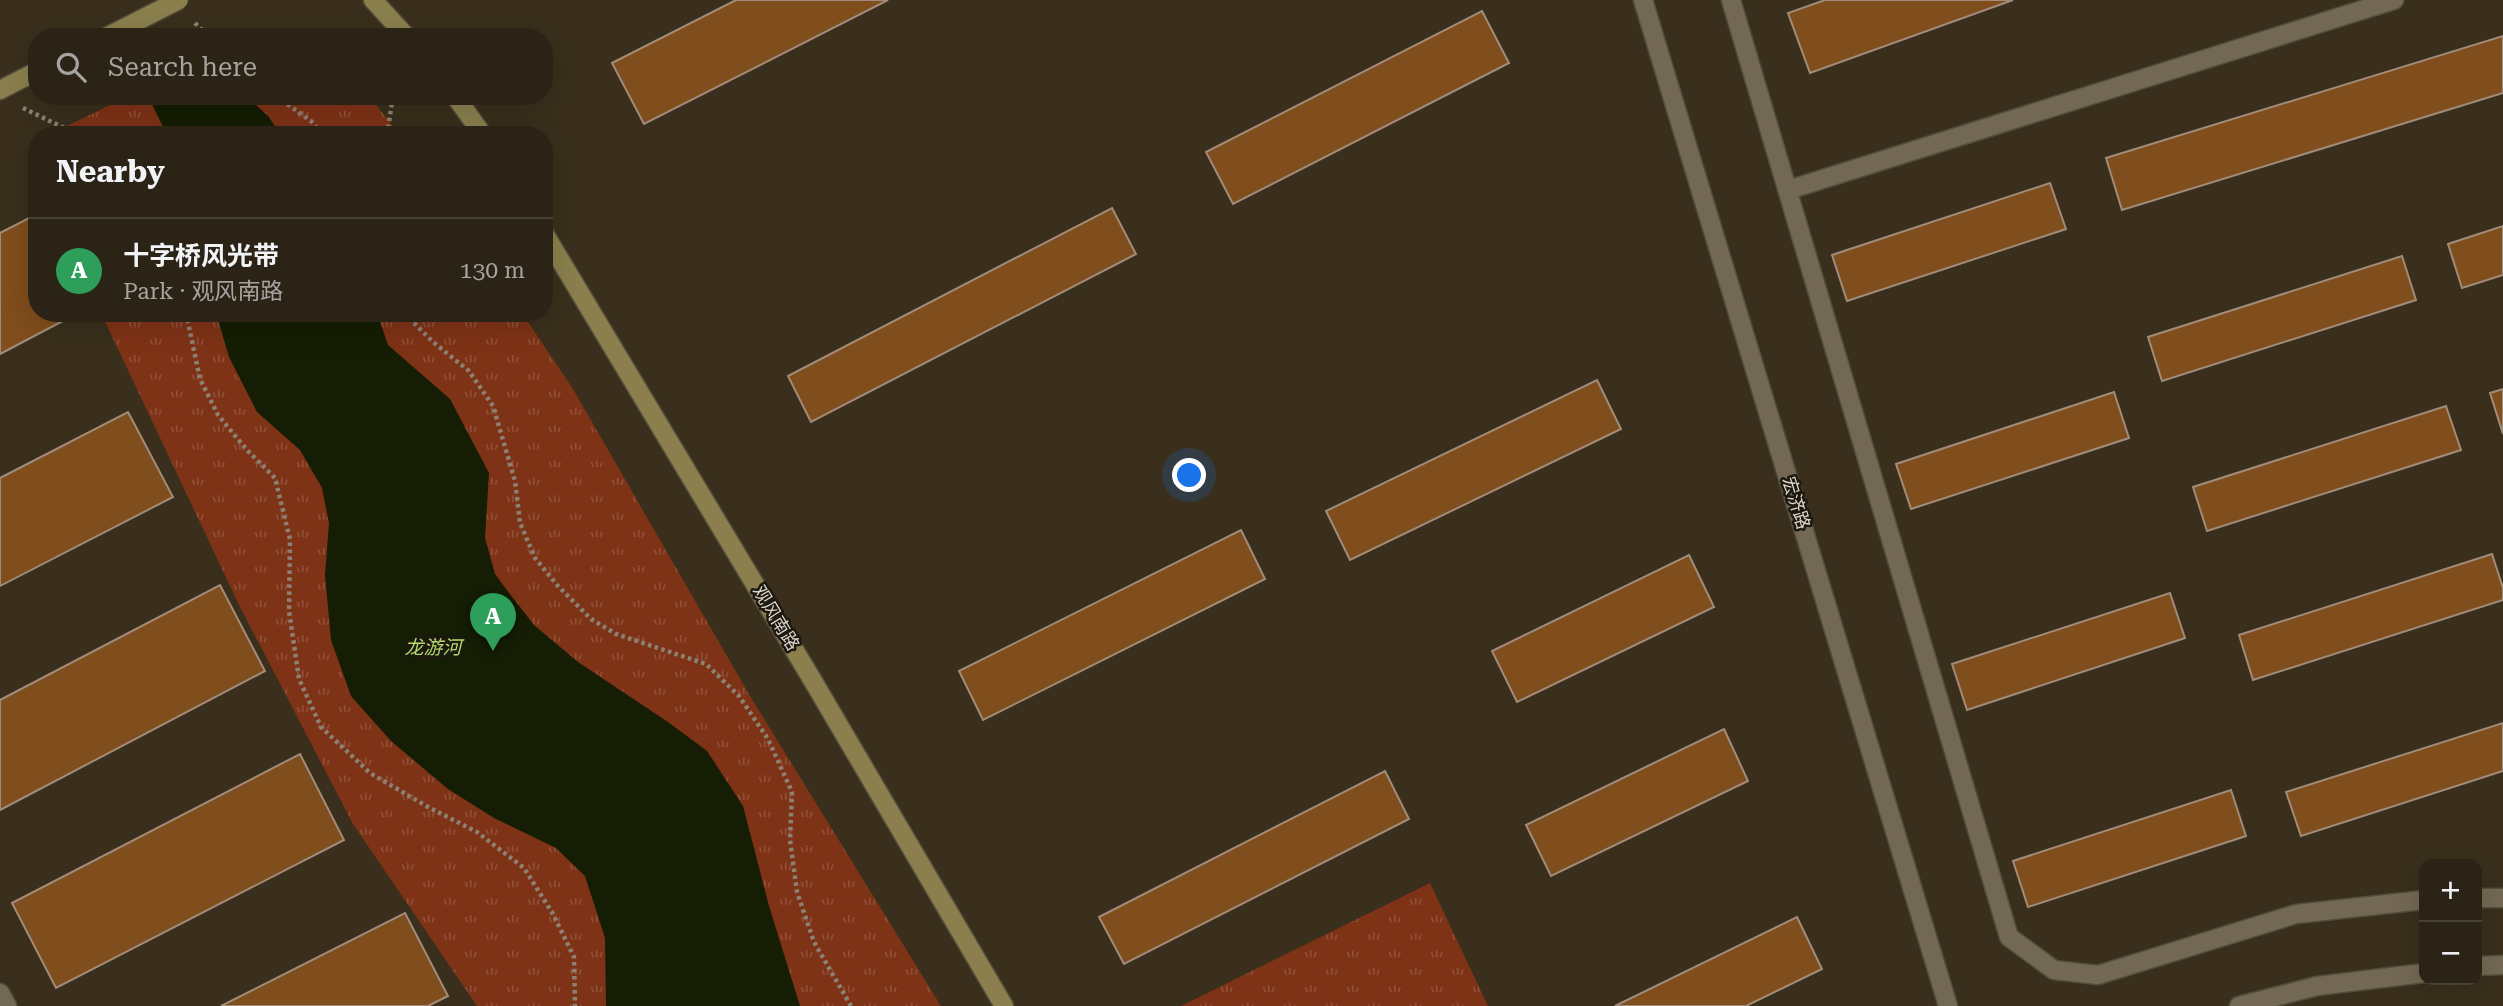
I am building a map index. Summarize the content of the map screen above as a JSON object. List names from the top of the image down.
{
  "streets": {
    "street": ["宏济路", "观风南路"]
  },
  "water": ["龙游河"],
  "page": {
    "search": "Search here",
    "heading": "Nearby",
    "list": [
      {
        "mark": "A",
        "name": "十字桥风光带",
        "note": "Park · 观风南路",
        "value": "130 m"
      }
    ],
    "pins": "A",
    "map_buttons": ["+", "−"]
  }
}
